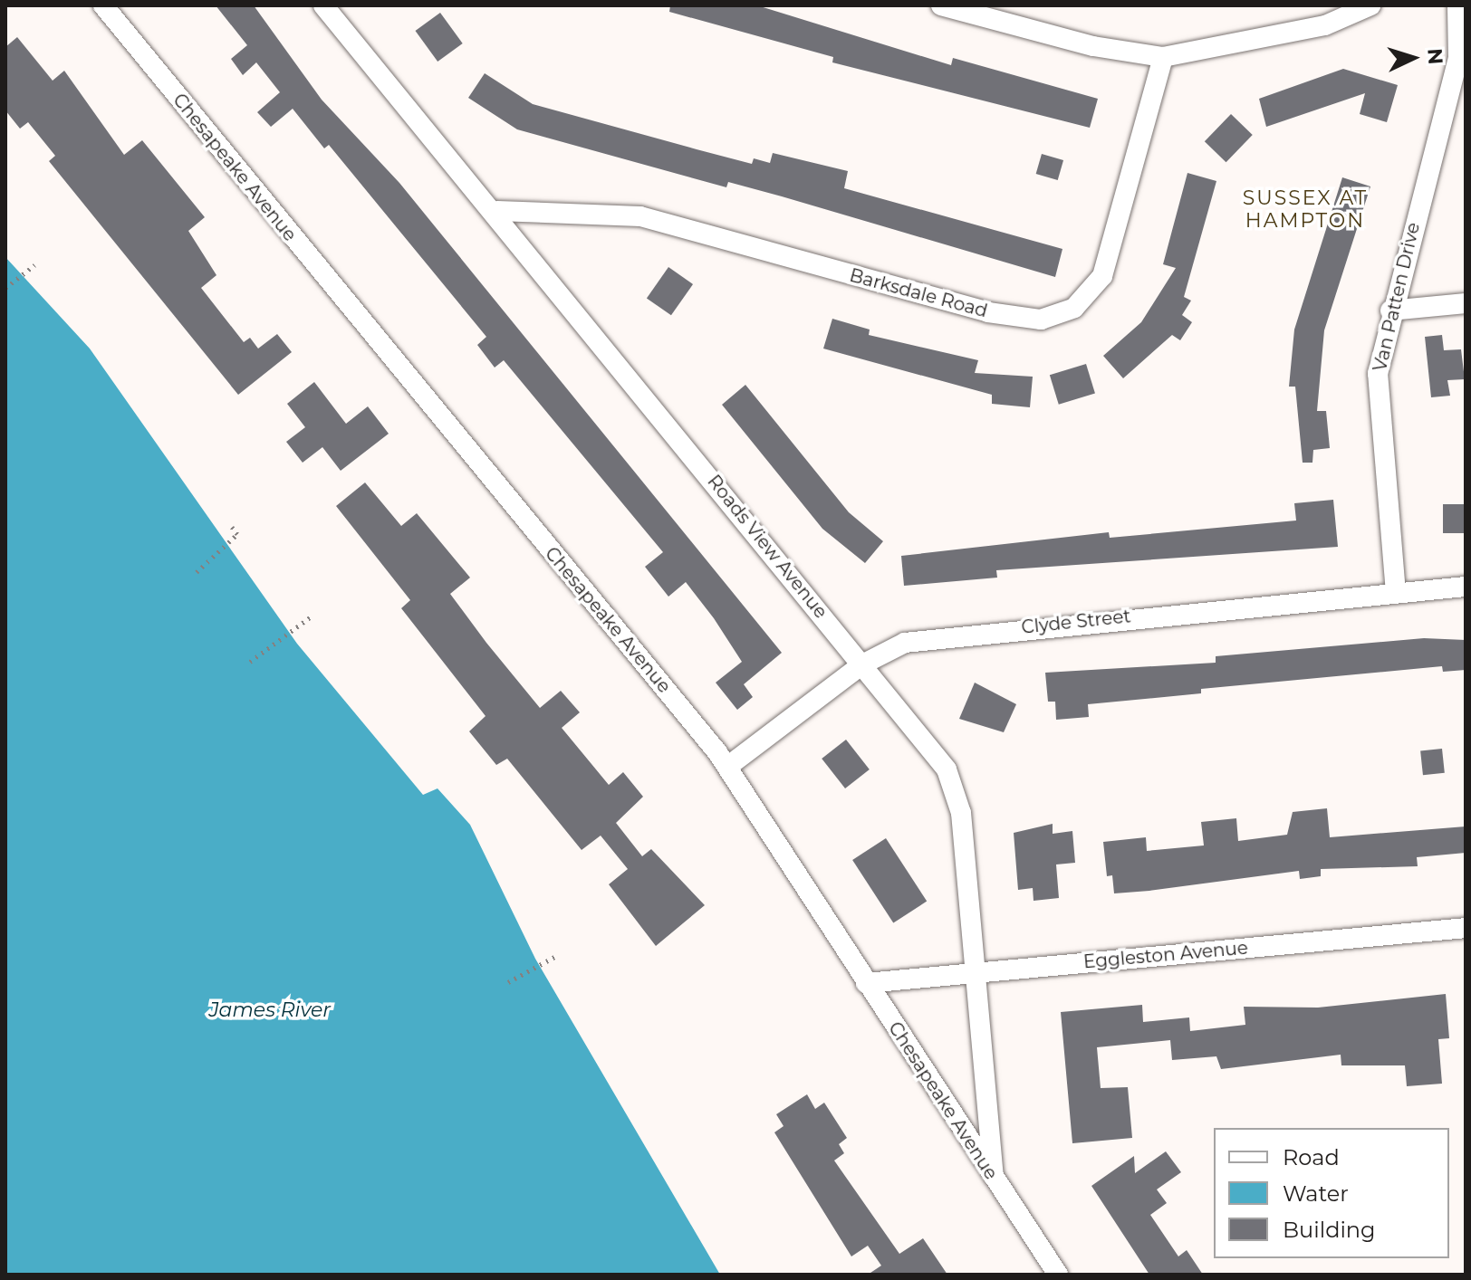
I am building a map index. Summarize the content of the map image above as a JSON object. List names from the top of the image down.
{
  "streets": {
    "street": [
      "Chesapeake Avenue",
      "Barksdale Road",
      "Van Patten Drive",
      "Roads View Avenue",
      "Clyde Street",
      "Eggleston Avenue"
    ]
  },
  "crossings": [
    ["Chesapeake Avenue", "Roads View Avenue"],
    ["Chesapeake Avenue", "Clyde Street"],
    ["Chesapeake Avenue", "Eggleston Avenue"],
    ["Barksdale Road", "Roads View Avenue"],
    ["Van Patten Drive", "Clyde Street"],
    ["Roads View Avenue", "Clyde Street"],
    ["Roads View Avenue", "Eggleston Avenue"]
  ],
  "districts": ["SUSSEX AT HAMPTON"],
  "water": ["James River"],
  "legend": ["Road", "Water", "Building"],
  "north": "right"
}
